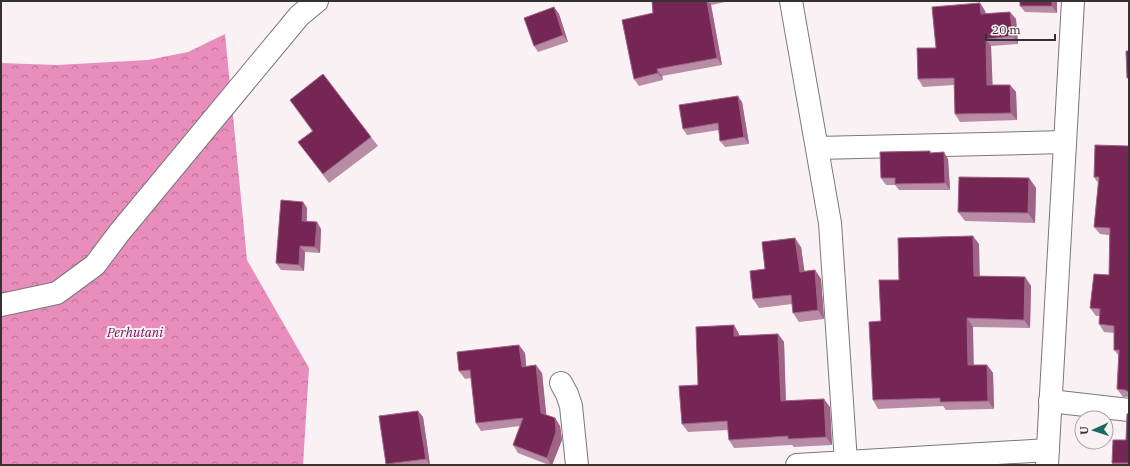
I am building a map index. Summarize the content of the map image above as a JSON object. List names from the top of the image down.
{
  "parks": ["Perhutani"],
  "scale_bar": "20 m",
  "north": "left"
}
